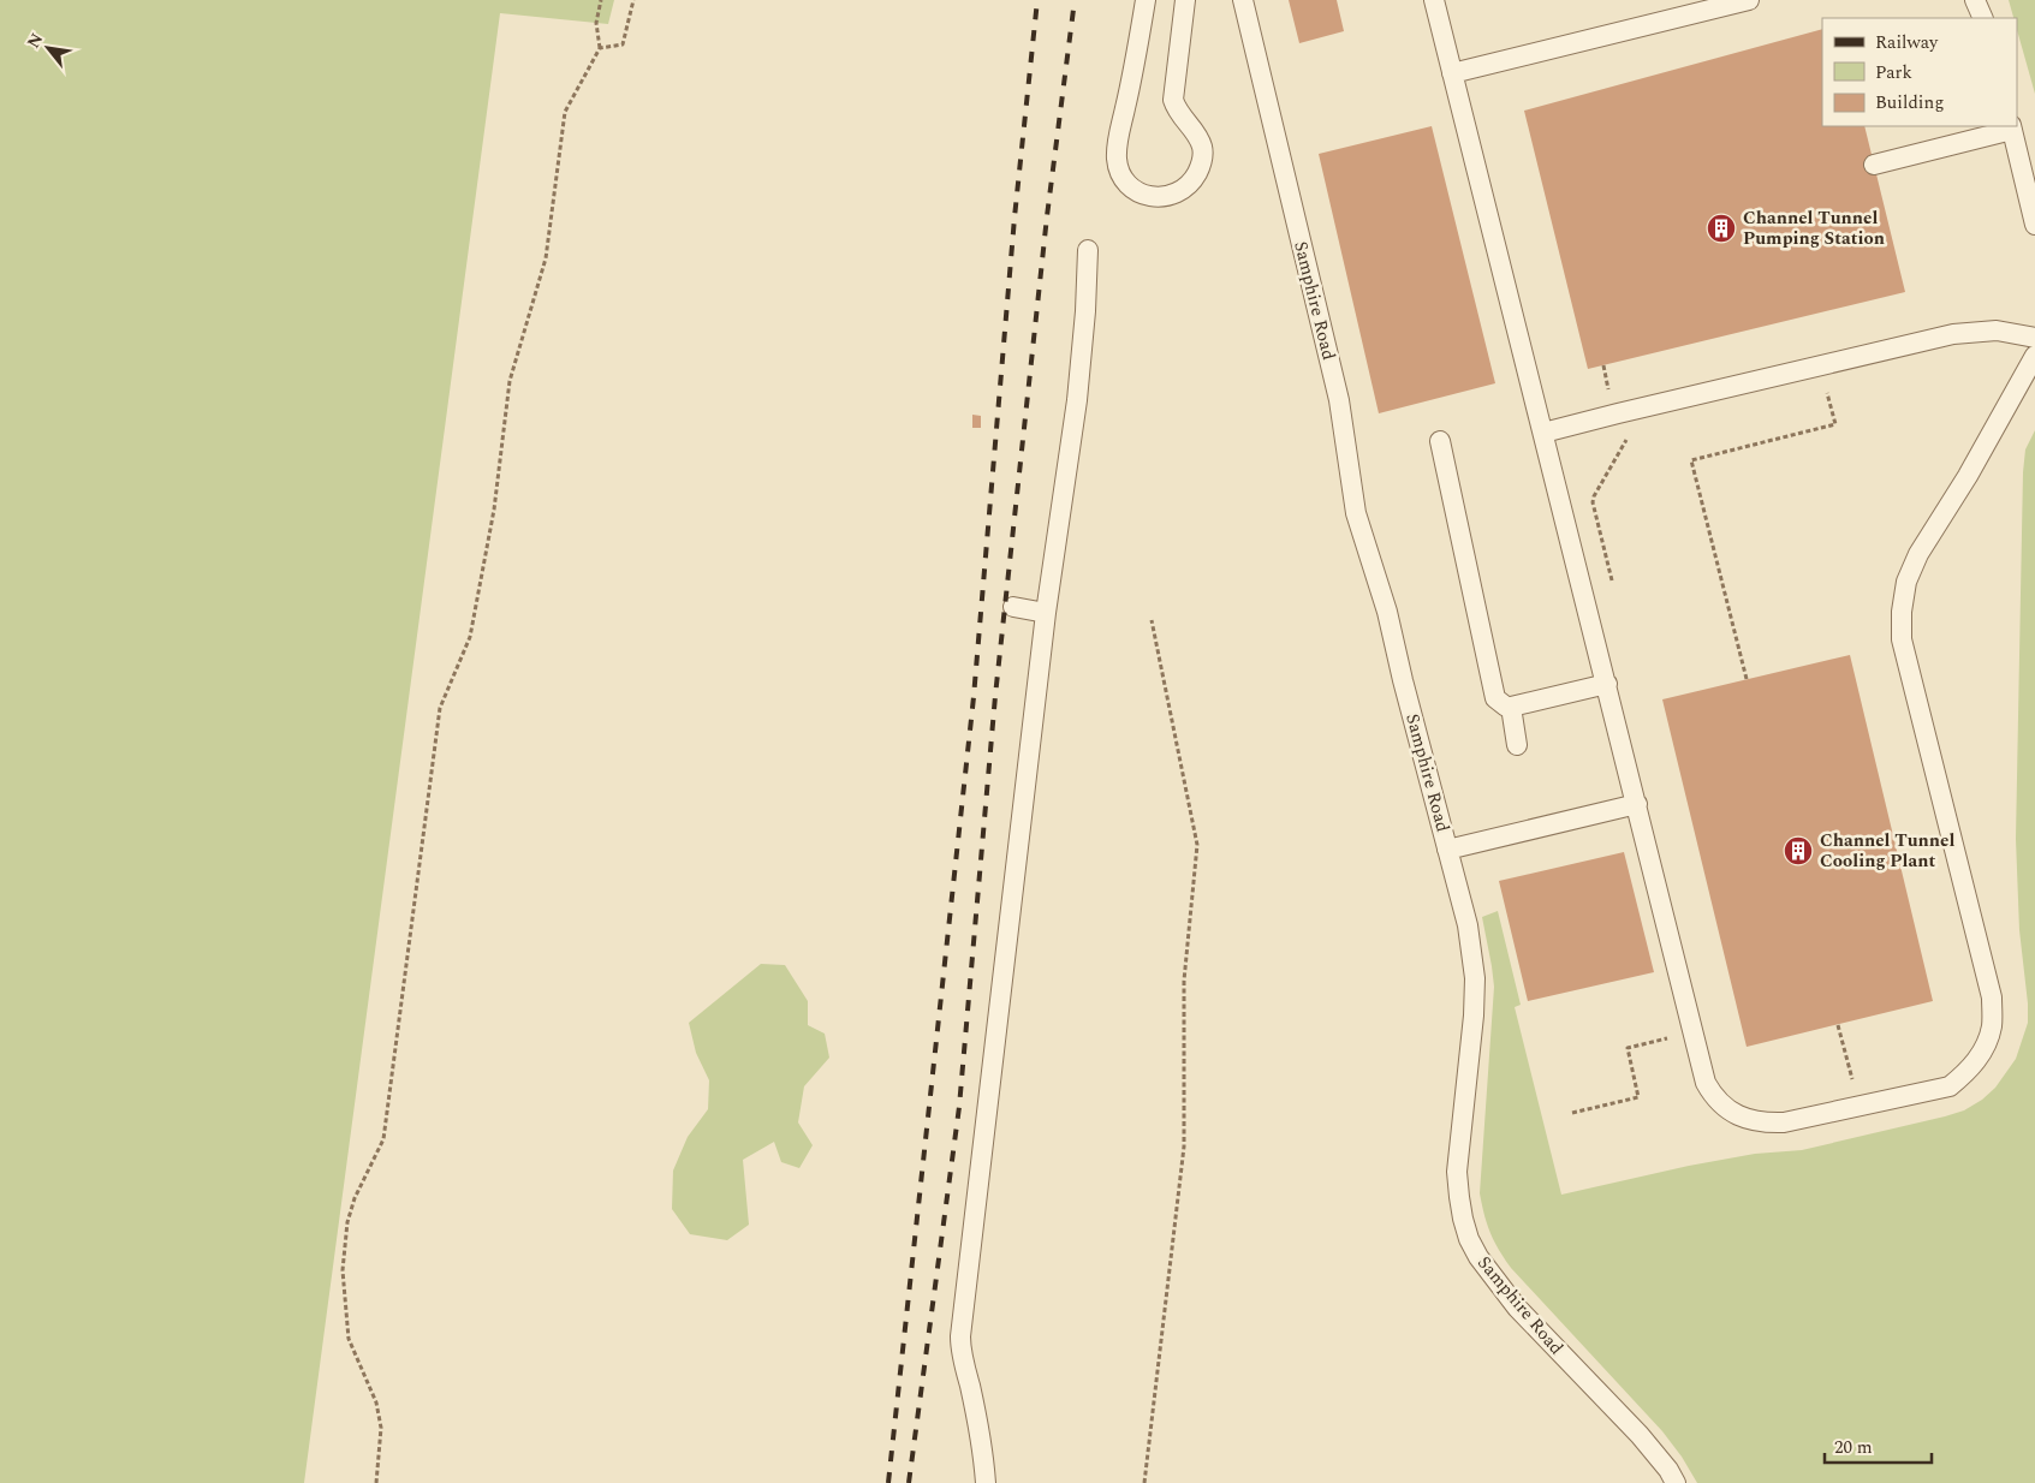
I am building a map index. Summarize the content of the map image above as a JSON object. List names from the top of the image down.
{
  "streets": {
    "lane": ["Samphire Road"]
  },
  "places": {
    "building": ["Channel Tunnel Pumping Station", "Channel Tunnel Cooling Plant"]
  },
  "legend": ["Railway", "Park", "Building"],
  "scale_bar": "20 m",
  "north": "top left"
}
